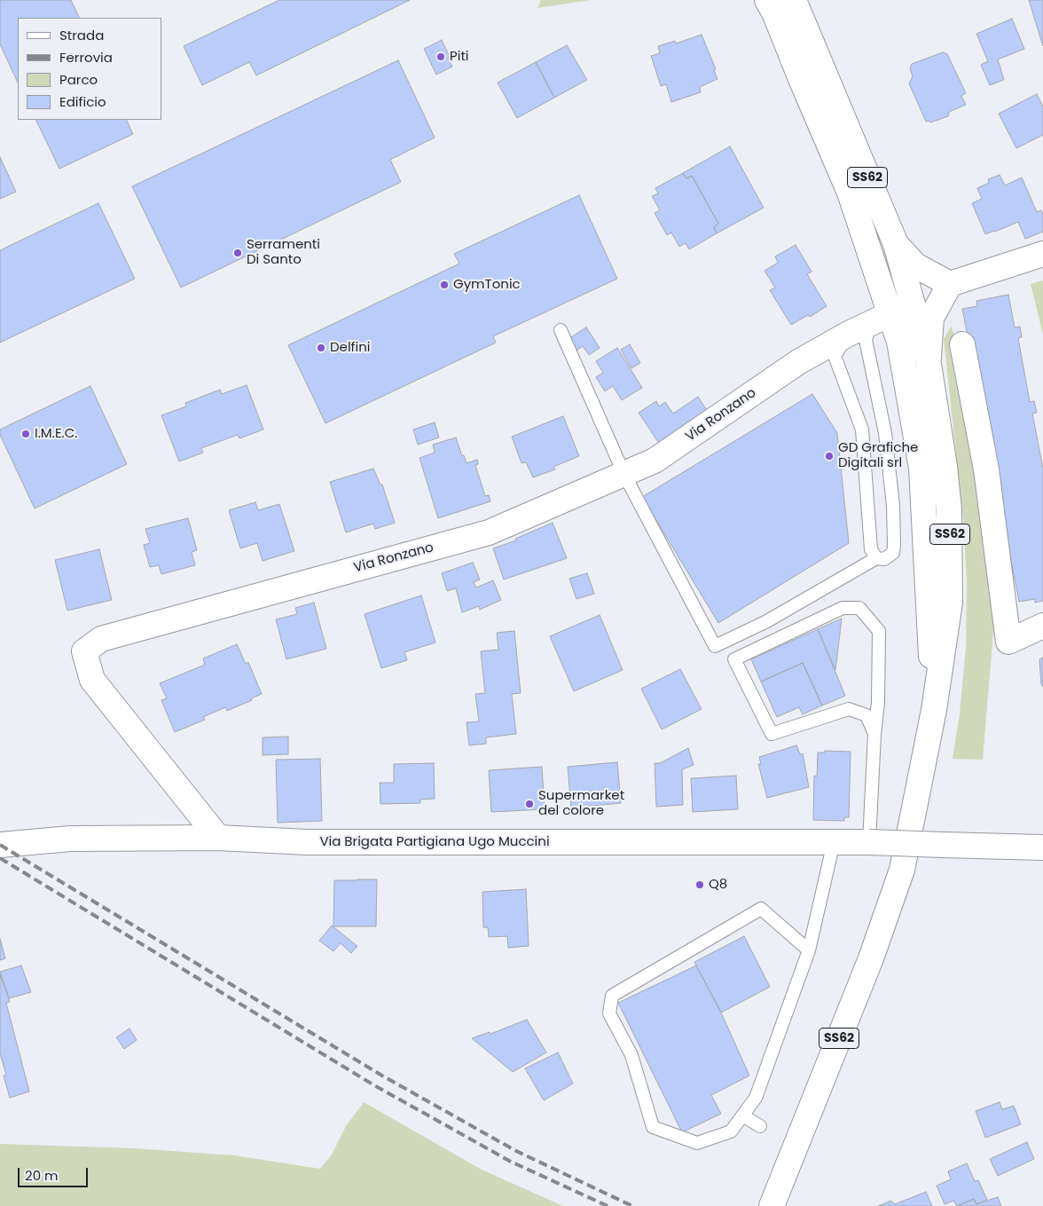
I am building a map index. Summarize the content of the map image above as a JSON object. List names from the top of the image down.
{
  "streets": {
    "main road": ["SS62", "Via Ronzano", "Via Brigata Partigiana Ugo Muccini"]
  },
  "crossings": [
    ["Via Ronzano", "Via Brigata Partigiana Ugo Muccini"]
  ],
  "places": [
    "Piti",
    "Serramenti Di Santo",
    "GymTonic",
    "Delfini",
    "I.M.E.C.",
    "GD Grafiche Digitali srl",
    "Supermarket del colore",
    "Q8"
  ],
  "legend": [
    "Strada",
    "Ferrovia",
    "Parco",
    "Edificio"
  ],
  "scale_bar": "20 m"
}
